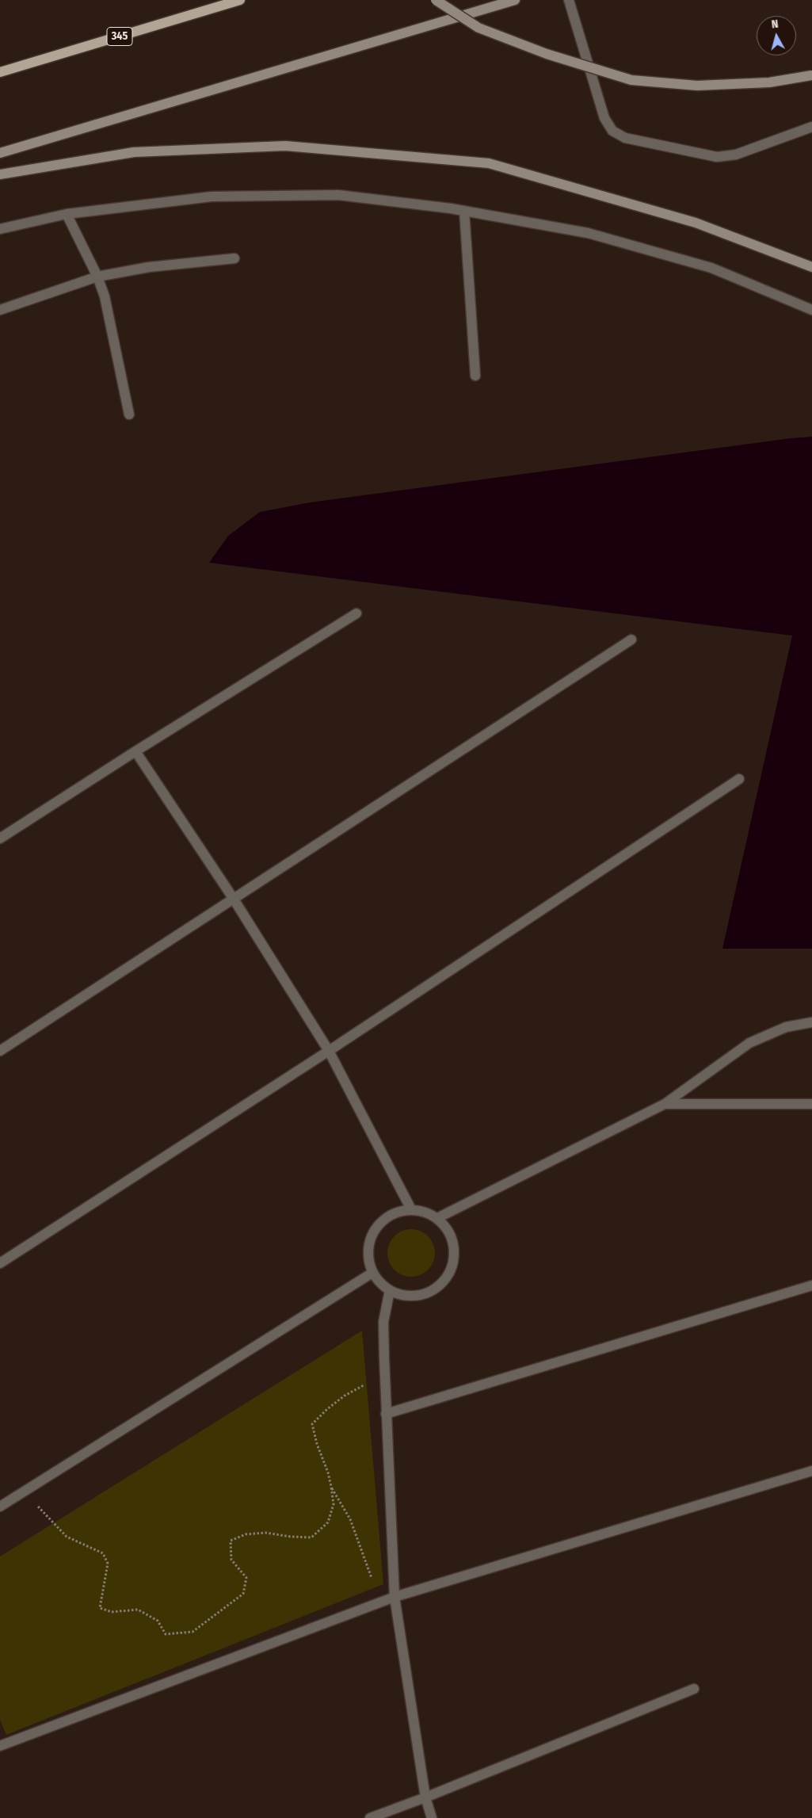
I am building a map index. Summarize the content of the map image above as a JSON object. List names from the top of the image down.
{
  "streets": {
    "main road": ["345"]
  },
  "north": "top"
}
